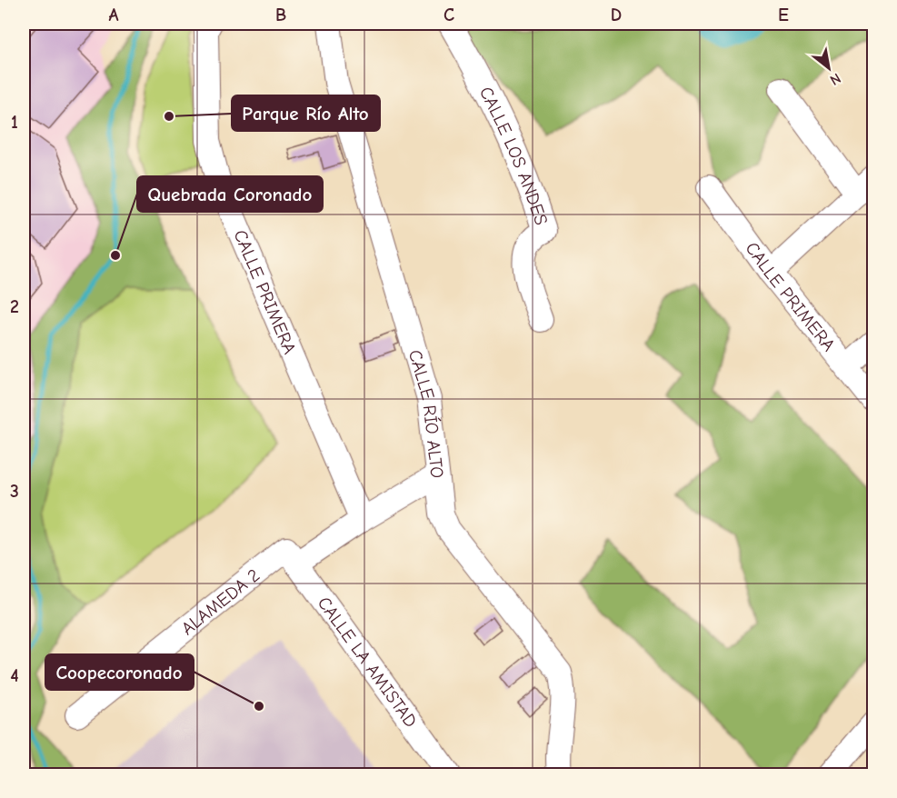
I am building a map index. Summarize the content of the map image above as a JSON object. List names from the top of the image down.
{
  "streets": {
    "street": [
      "CALLE LOS ANDES",
      "CALLE PRIMERA",
      "CALLE RÍO ALTO",
      "ALAMEDA 2",
      "CALLE LA AMISTAD"
    ]
  },
  "crossings": [
    ["CALLE PRIMERA", "ALAMEDA 2"],
    ["CALLE RÍO ALTO", "ALAMEDA 2"],
    ["ALAMEDA 2", "CALLE LA AMISTAD"]
  ],
  "places": ["Parque Río Alto", "Quebrada Coronado", "Coopecoronado"],
  "north": "bottom right",
  "grid": {
    "columns": [
      "A",
      "B",
      "C",
      "D",
      "E"
    ],
    "rows": [
      "1",
      "2",
      "3",
      "4"
    ]
  }
}
